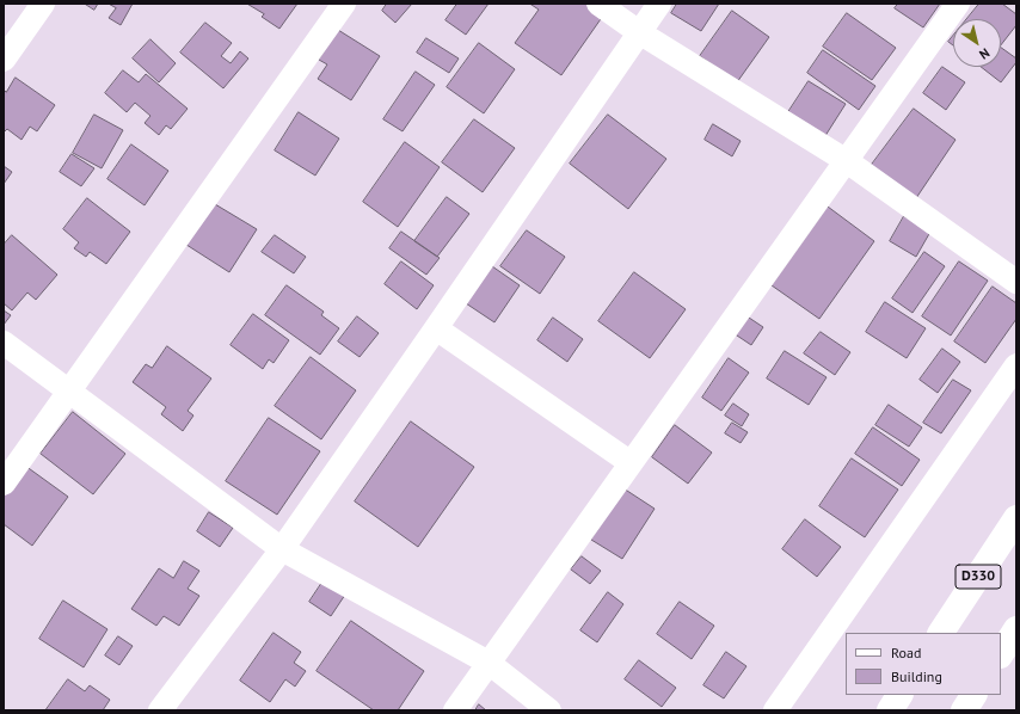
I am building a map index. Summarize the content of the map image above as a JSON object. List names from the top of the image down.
{
  "streets": {
    "highway": ["D330"]
  },
  "legend": ["Road", "Building"],
  "north": "bottom right"
}
